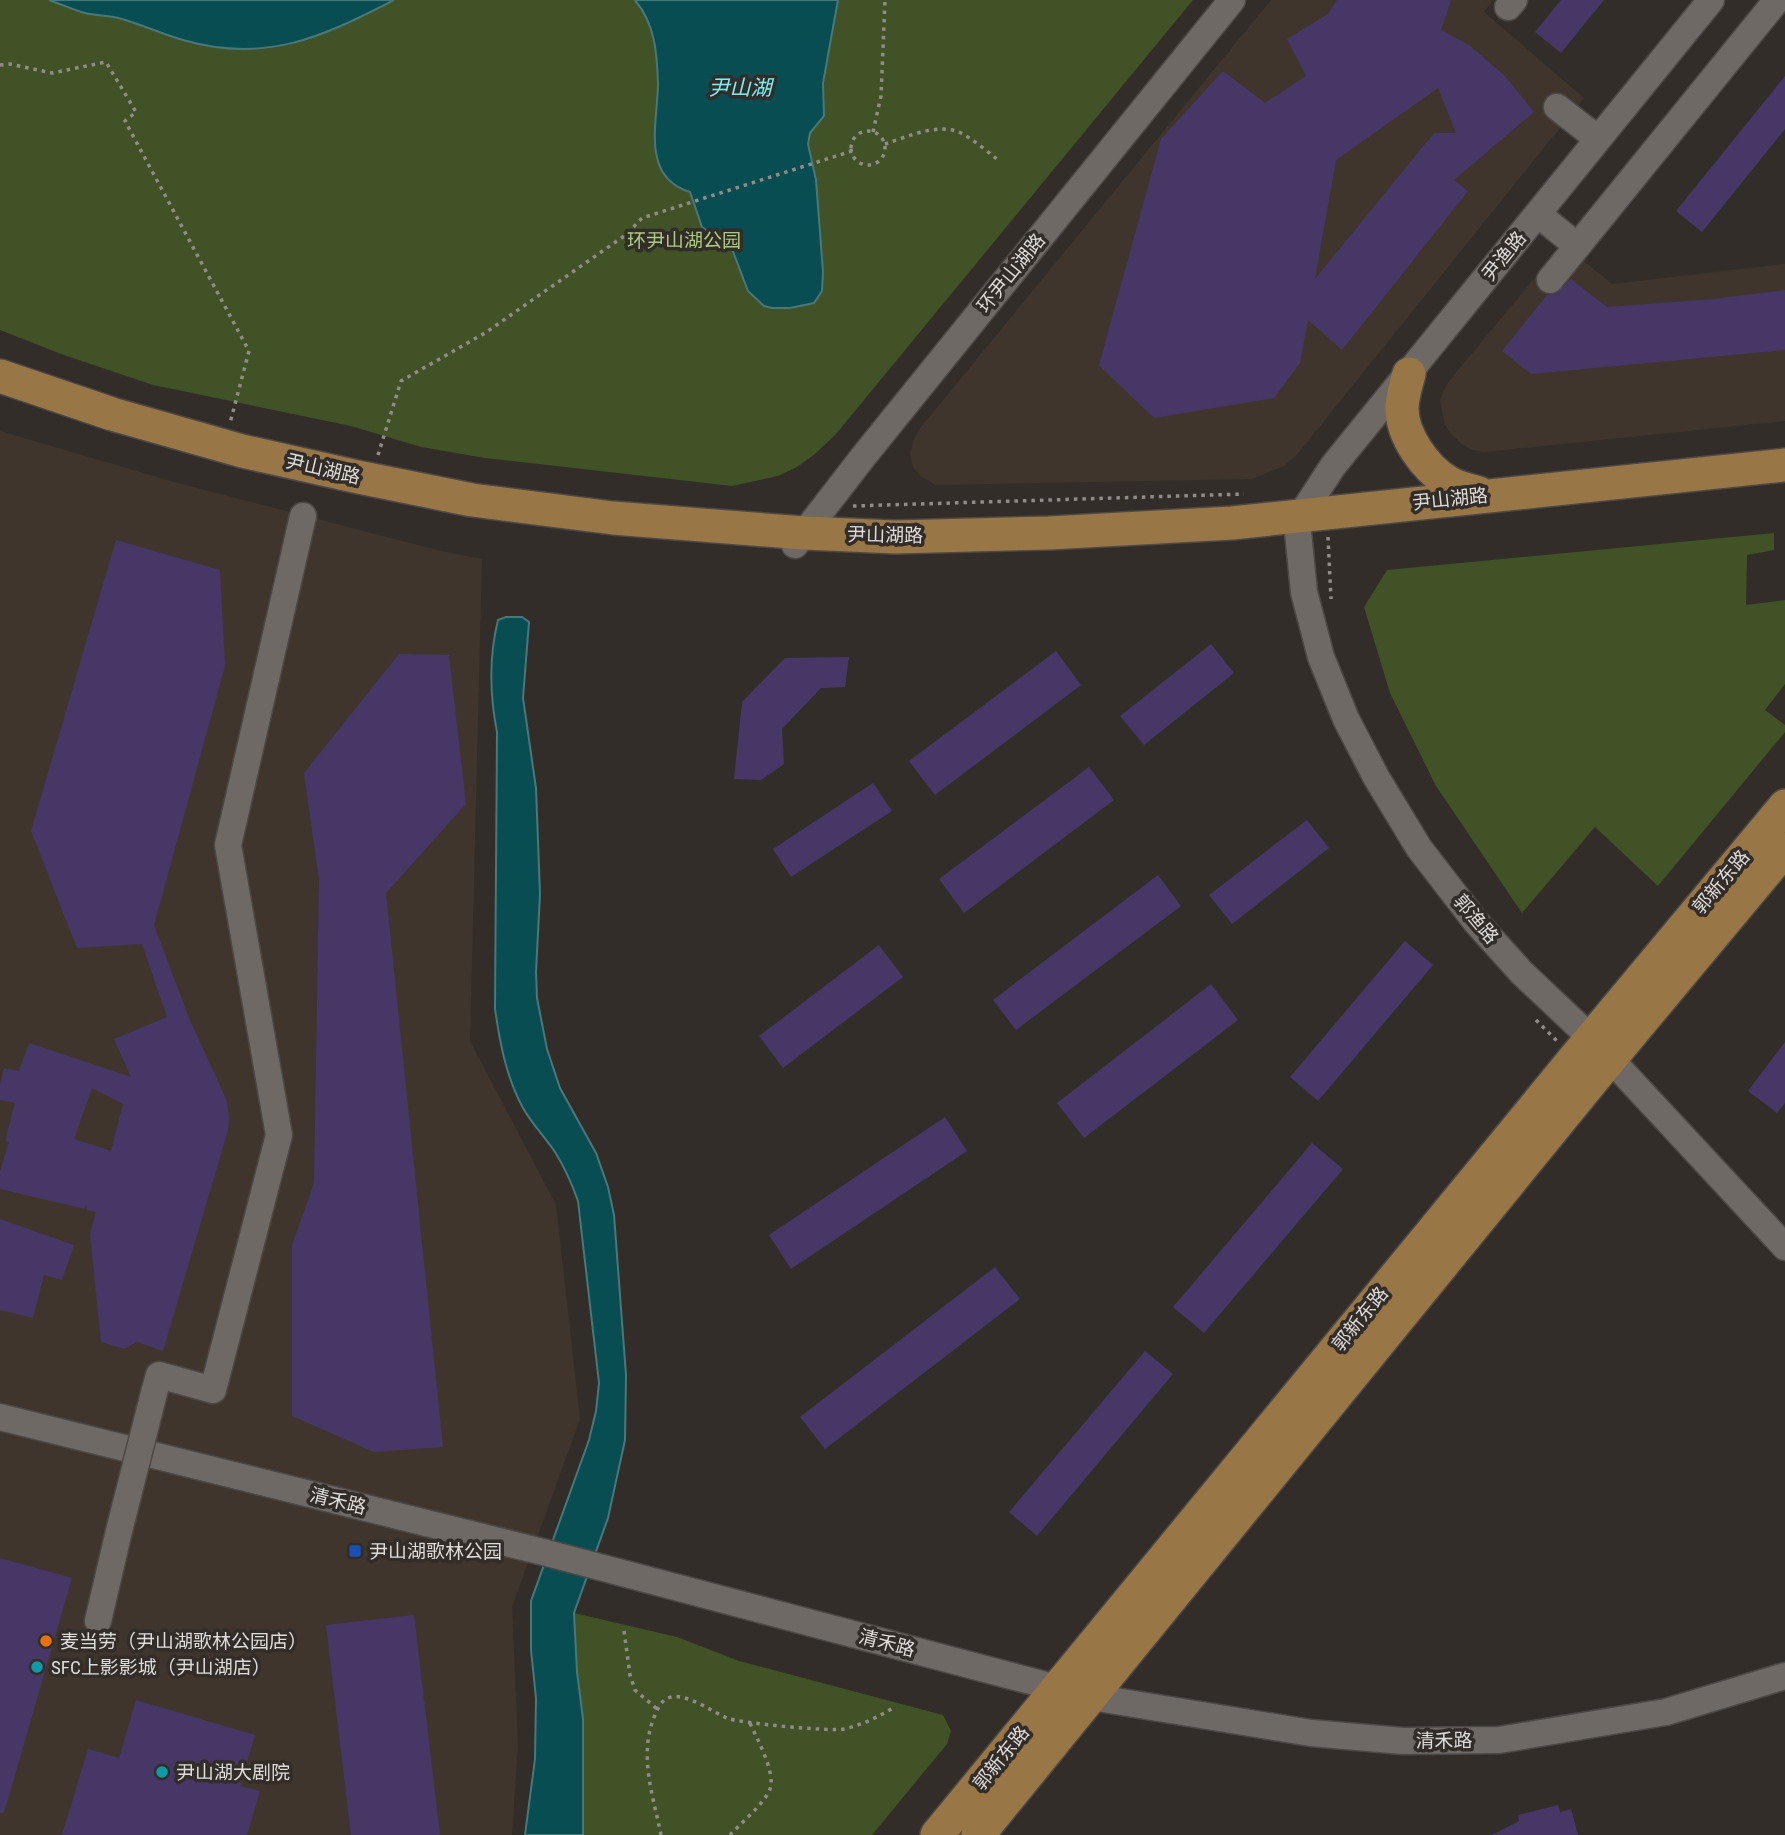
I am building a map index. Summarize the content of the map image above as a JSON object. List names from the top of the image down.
{
  "streets": {
    "main road": ["尹山湖路", "郭新东路"],
    "street": [
      "尹渔路",
      "环尹山湖路",
      "郭渔路",
      "清禾路"
    ]
  },
  "crossings": [
    ["尹渔路", "尹山湖路"],
    ["尹渔路", "郭渔路"],
    ["环尹山湖路", "尹山湖路"],
    ["尹山湖路", "郭渔路"],
    ["郭新东路", "郭渔路"],
    ["郭新东路", "清禾路"]
  ],
  "water": ["尹山湖"],
  "parks": ["环尹山湖公园"],
  "places": {
    "transit": ["尹山湖歌林公园"],
    "other": ["麦当劳（尹山湖歌林公园店）", "SFC上影影城（尹山湖店）", "尹山湖大剧院"]
  }
}
